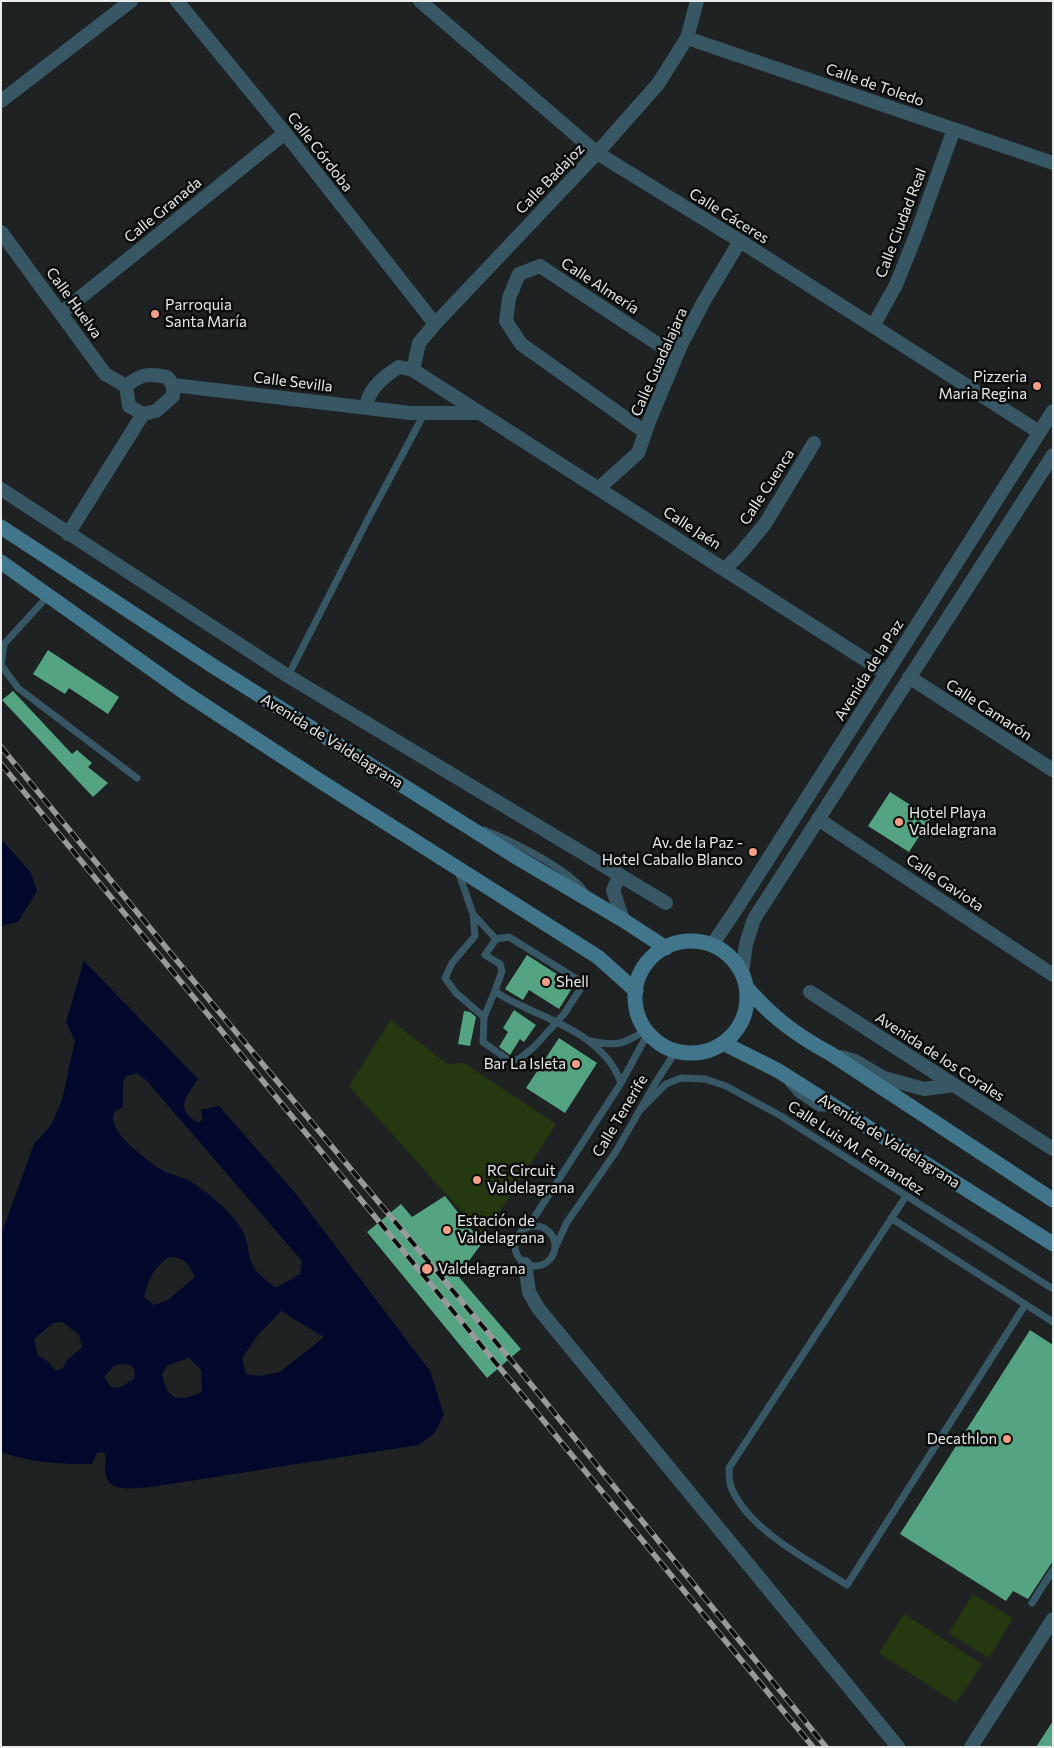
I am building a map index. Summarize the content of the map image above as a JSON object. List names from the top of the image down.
{
  "streets": {
    "main road": ["Avenida de Valdelagrana"],
    "street": [
      "Calle de Toledo",
      "Calle Córdoba",
      "Calle Badajoz",
      "Calle Granada",
      "Calle Cáceres",
      "Calle Ciudad Real",
      "Calle Almería",
      "Calle Huelva",
      "Calle Guadalajara",
      "Calle Sevilla",
      "Calle Cuenca",
      "Calle Jaén",
      "Avenida de la Paz",
      "Calle Camarón",
      "Calle Gaviota",
      "Avenida de los Corales"
    ],
    "lane": ["Calle Tenerife", "Calle Luis M. Fernandez"]
  },
  "crossings": [
    ["Calle de Toledo", "Calle Badajoz"],
    ["Calle de Toledo", "Calle Ciudad Real"],
    ["Calle Córdoba", "Calle Badajoz"],
    ["Calle Córdoba", "Calle Granada"],
    ["Calle Badajoz", "Calle Cáceres"],
    ["Calle Badajoz", "Calle Jaén"],
    ["Calle Granada", "Calle Huelva"],
    ["Calle Cáceres", "Calle Ciudad Real"],
    ["Calle Cáceres", "Calle Guadalajara"],
    ["Calle Cáceres", "Avenida de la Paz"],
    ["Calle Almería", "Calle Guadalajara"],
    ["Calle Huelva", "Calle Sevilla"],
    ["Calle Guadalajara", "Calle Jaén"],
    ["Calle Cuenca", "Calle Jaén"],
    ["Calle Jaén", "Avenida de la Paz"],
    ["Avenida de la Paz", "Avenida de Valdelagrana"],
    ["Avenida de la Paz", "Calle Tenerife"],
    ["Avenida de Valdelagrana", "Calle Tenerife"],
    ["Calle Tenerife", "Calle Luis M. Fernandez"]
  ],
  "places": [
    "Parroquia Santa María",
    "Pizzeria Maria Regina",
    "Hotel Playa Valdelagrana",
    "Av. de la Paz - Hotel Caballo Blanco",
    "Shell",
    "Bar La Isleta",
    "RC Circuit Valdelagrana",
    "Estación de Valdelagrana",
    "Valdelagrana",
    "Decathlon"
  ]
}
